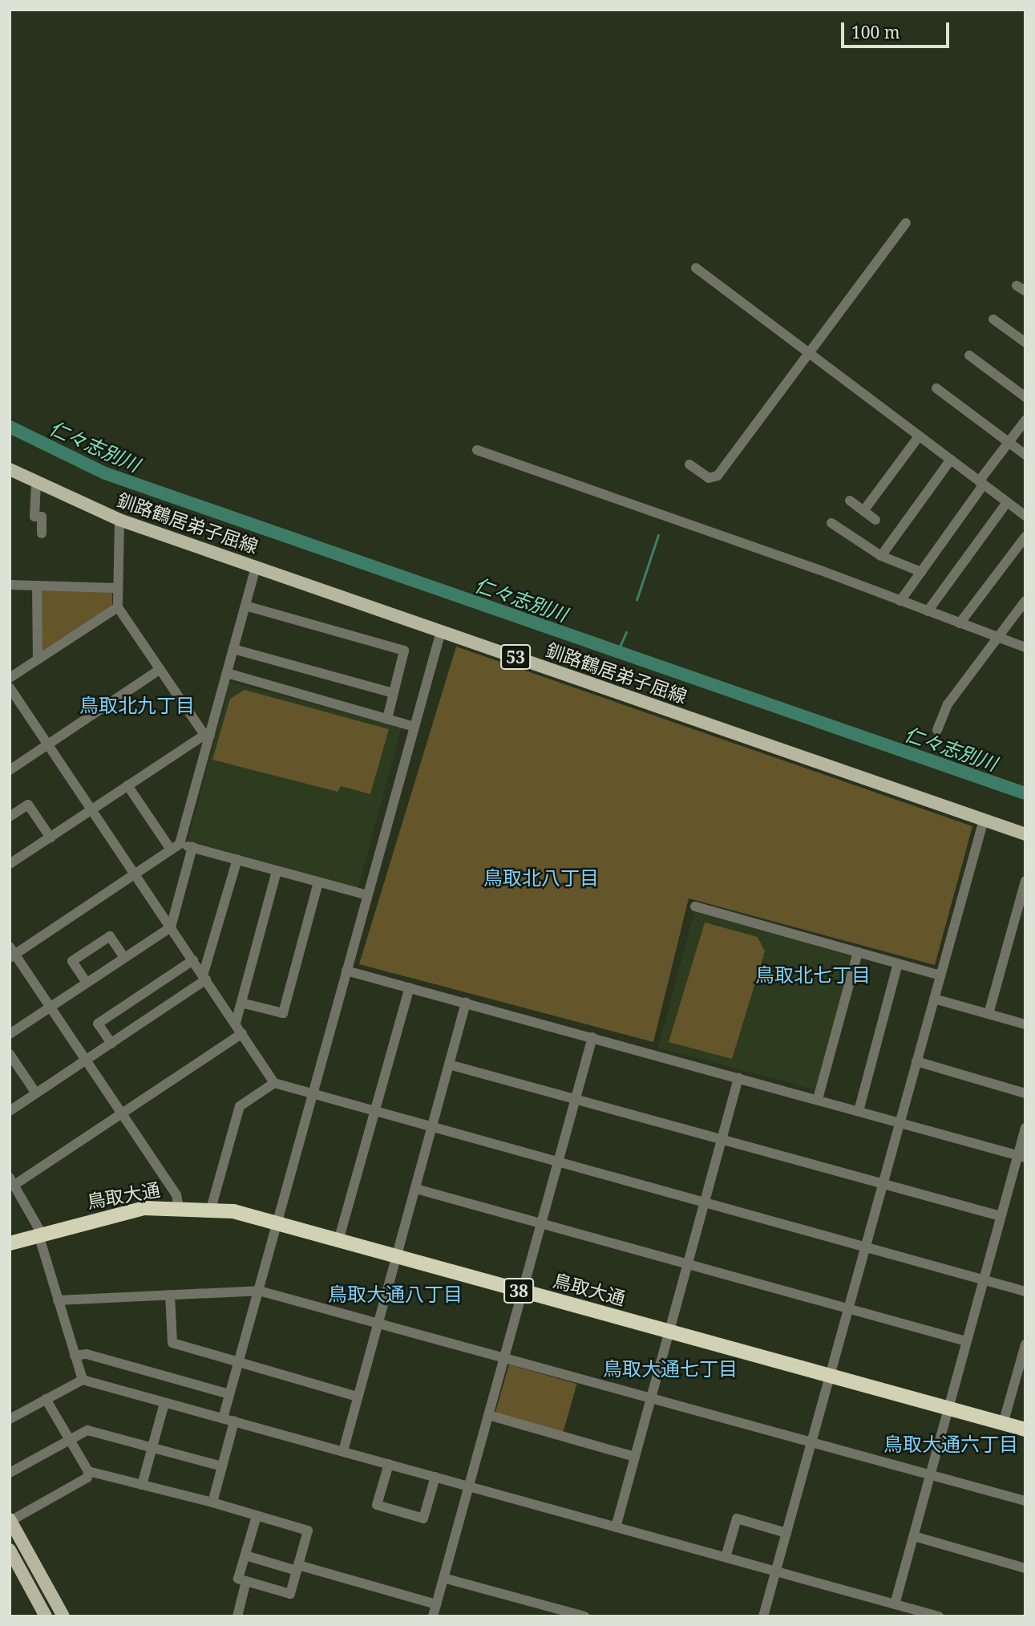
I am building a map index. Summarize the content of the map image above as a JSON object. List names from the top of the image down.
{
  "streets": {
    "highway": ["鳥取大通", "38"],
    "main road": ["釧路鶴居弟子屈線", "53"]
  },
  "districts": [
    "鳥取北九丁目",
    "鳥取北八丁目",
    "鳥取北七丁目",
    "鳥取大通八丁目",
    "鳥取大通七丁目",
    "鳥取大通六丁目"
  ],
  "water": ["仁々志別川"],
  "scale_bar": "100 m"
}
